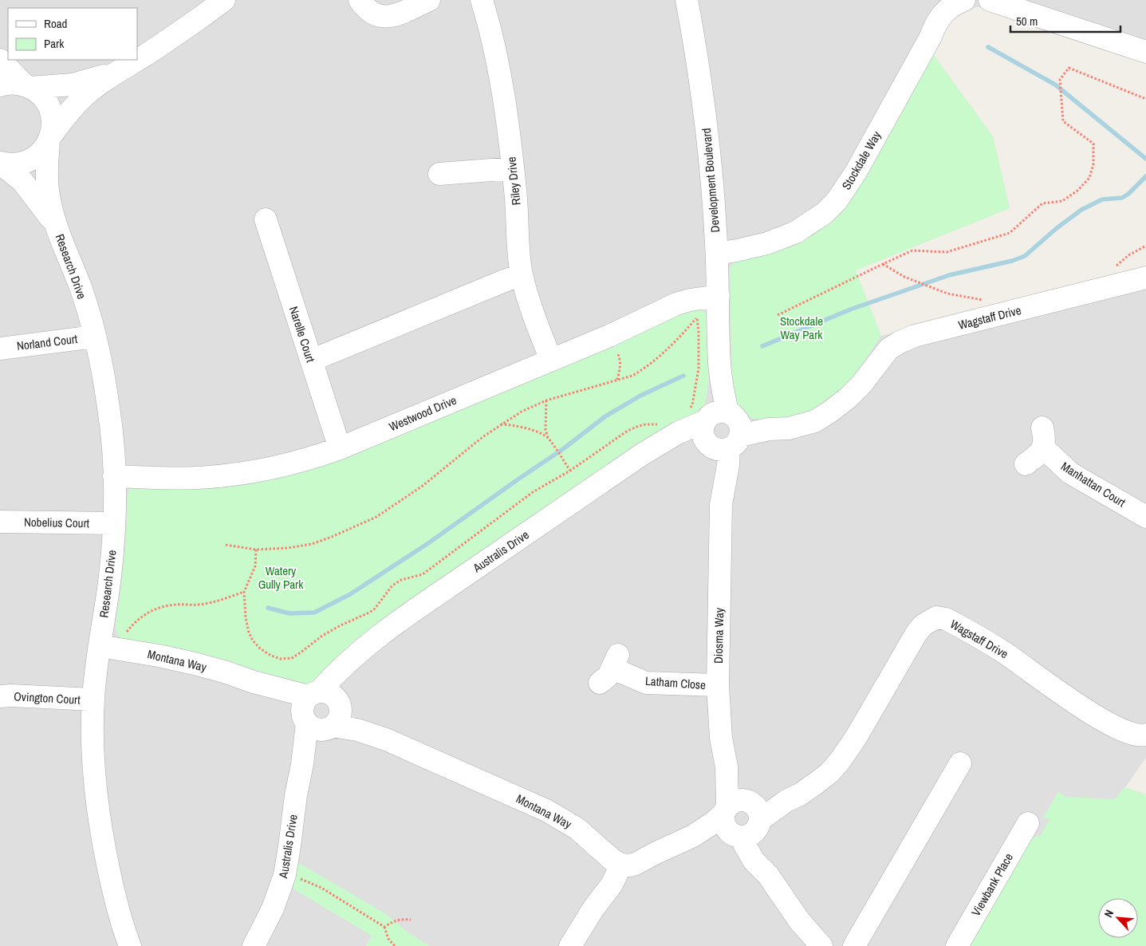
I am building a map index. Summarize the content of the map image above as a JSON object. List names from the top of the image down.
{
  "streets": {
    "street": [
      "Stockdale Way",
      "Development Boulevard",
      "Riley Drive",
      "Research Drive",
      "Wagstaff Drive",
      "Narelle Court",
      "Norland Court",
      "Westwood Drive",
      "Manhattan Court",
      "Nobelius Court",
      "Australis Drive",
      "Diosma Way",
      "Montana Way",
      "Latham Close",
      "Ovington Court",
      "Viewbank Place"
    ]
  },
  "crossings": [
    ["Stockdale Way", "Development Boulevard"],
    ["Development Boulevard", "Wagstaff Drive"],
    ["Development Boulevard", "Westwood Drive"],
    ["Development Boulevard", "Australis Drive"],
    ["Development Boulevard", "Diosma Way"],
    ["Riley Drive", "Westwood Drive"],
    ["Research Drive", "Norland Court"],
    ["Research Drive", "Westwood Drive"],
    ["Research Drive", "Nobelius Court"],
    ["Research Drive", "Montana Way"],
    ["Research Drive", "Ovington Court"],
    ["Wagstaff Drive", "Australis Drive"],
    ["Wagstaff Drive", "Diosma Way"],
    ["Narelle Court", "Westwood Drive"],
    ["Australis Drive", "Diosma Way"],
    ["Australis Drive", "Montana Way"],
    ["Diosma Way", "Latham Close"]
  ],
  "parks": ["Stockdale Way Park", "Watery Gully Park"],
  "legend": ["Road", "Park"],
  "scale_bar": "50 m",
  "north": "top left"
}
